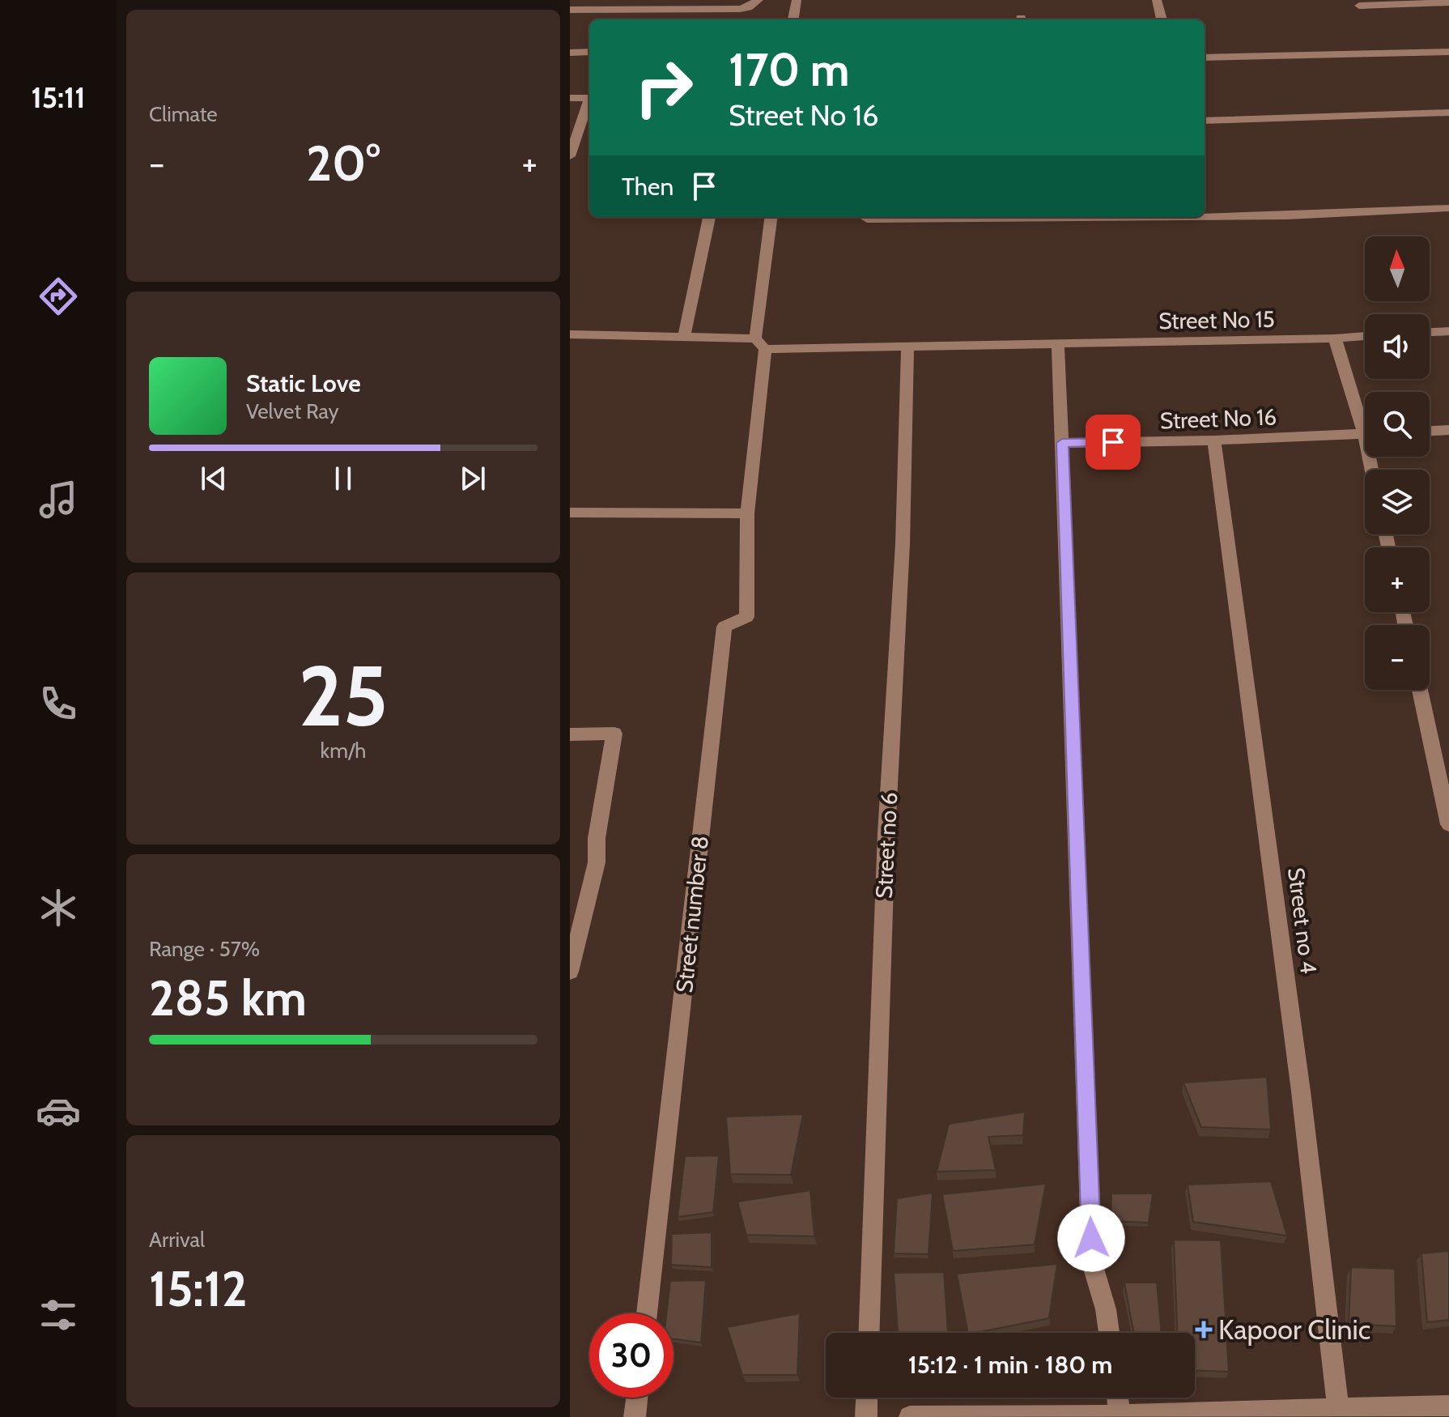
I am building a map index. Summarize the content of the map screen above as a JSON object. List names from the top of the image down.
{
  "streets": {
    "street": [
      "Street No 15",
      "Street No 16",
      "Street no 6",
      "Street number 8",
      "Street no 4"
    ]
  },
  "crossings": [
    ["Street No 15", "Street no 6"],
    ["Street No 16", "Street no 4"]
  ],
  "places": {
    "health": ["Kapoor Clinic"]
  },
  "north": "top",
  "page": {
    "tabs": "15:11",
    "tile": [
      "Climate",
      ["25", "km/h"],
      ["Range · 57%", "285 km"],
      ["Arrival", "15:12"]
    ],
    "turn": ["170 m", "Street No 16"],
    "heat": ["−", "20°", "+"],
    "then": "Then",
    "map_buttons": ["+", "−"],
    "song": ["Static Love", "Velvet Ray"],
    "limit": "30",
    "trip": "15:12 · 1 min · 180 m"
  }
}
